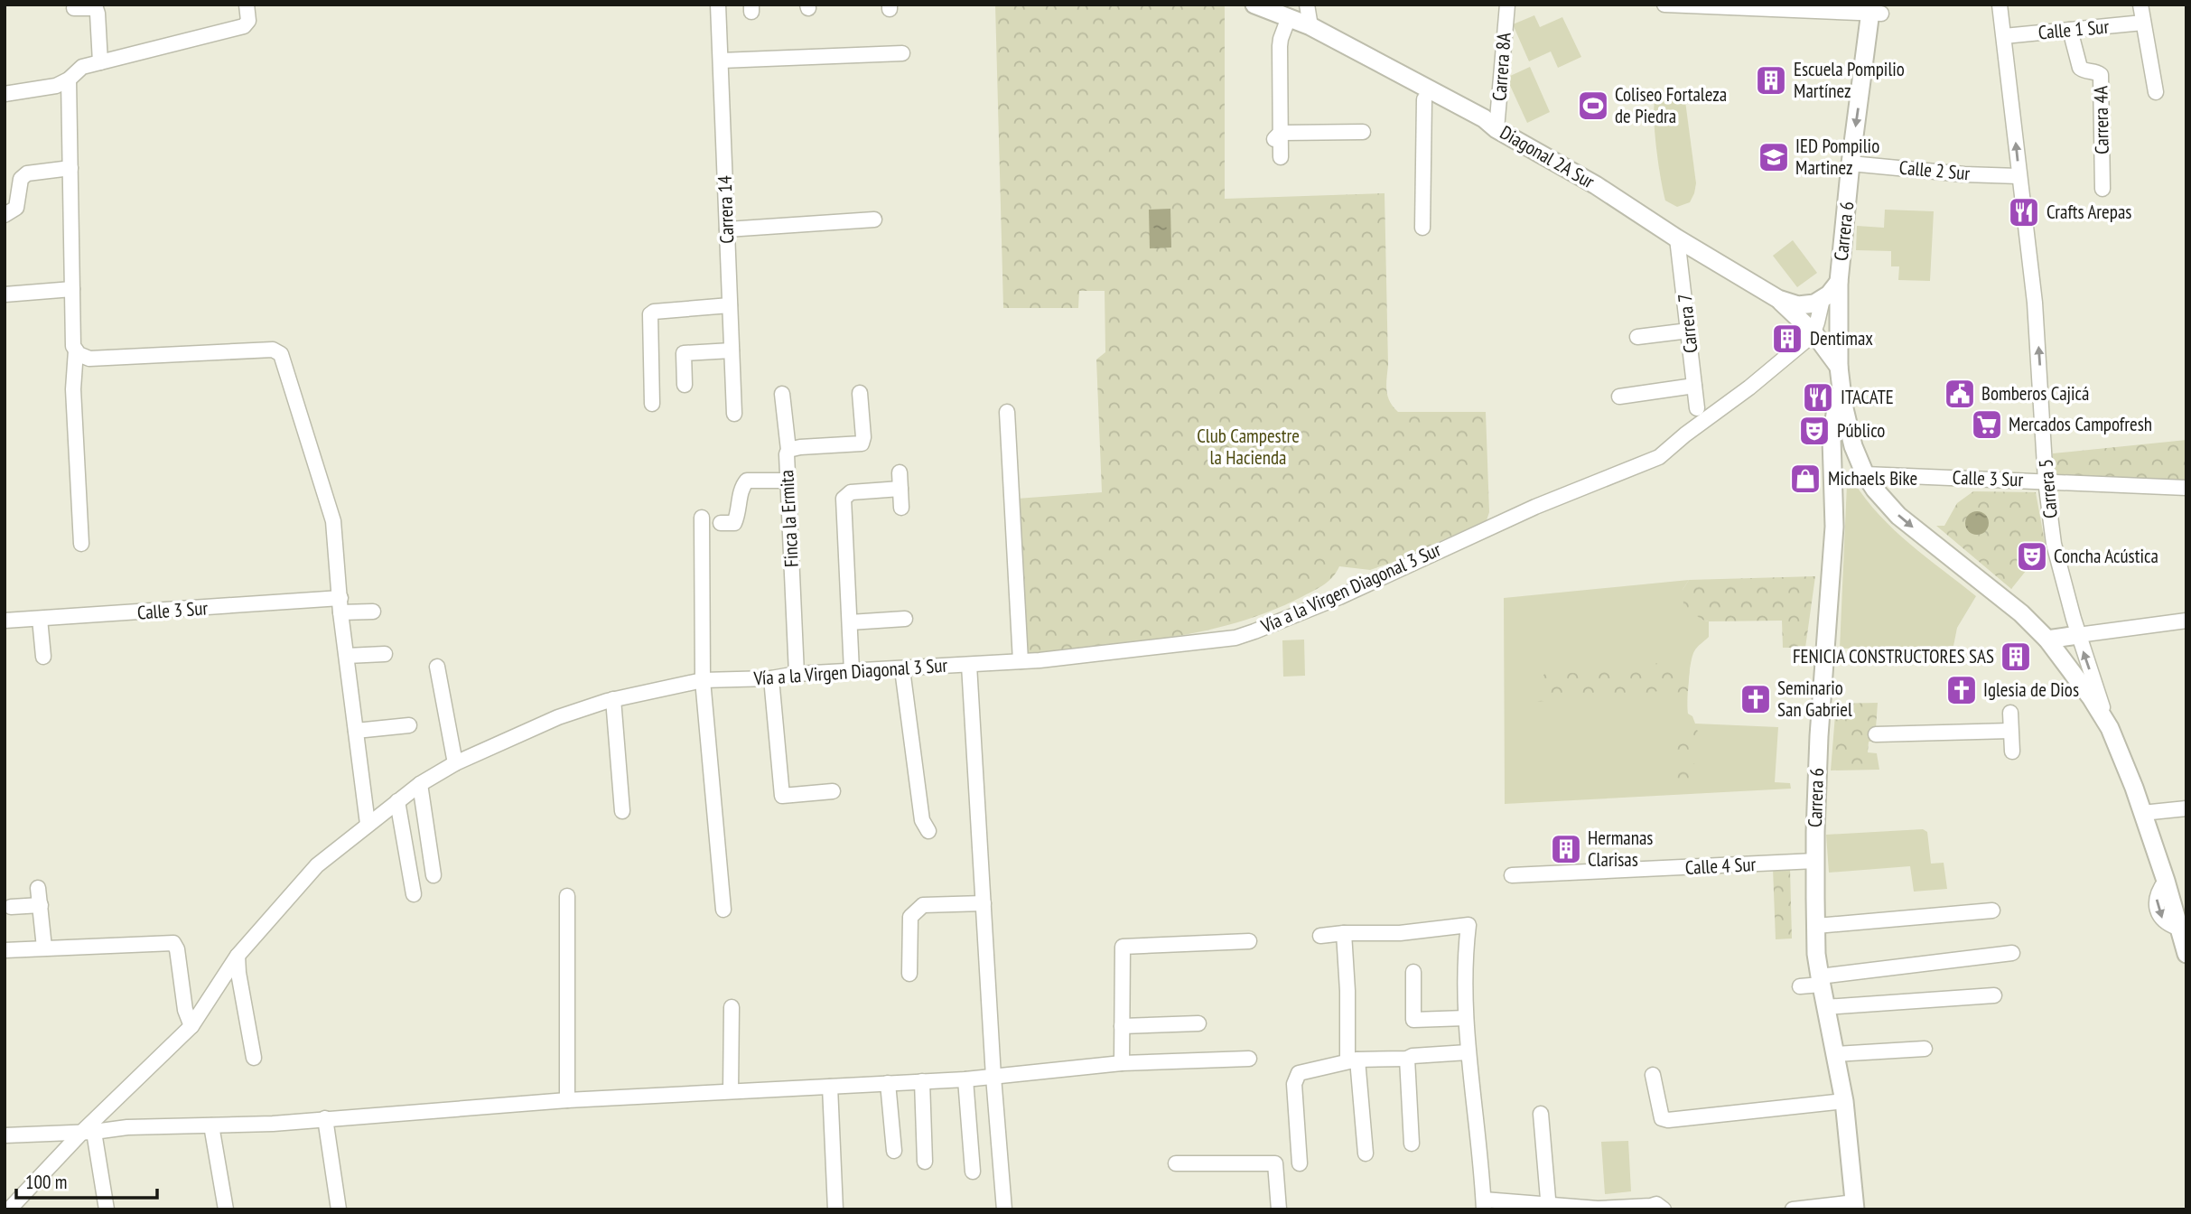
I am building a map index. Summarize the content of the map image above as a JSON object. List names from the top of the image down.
{
  "streets": {
    "main road": ["Diagonal 2A Sur", "Carrera 6", "Carrera 5"],
    "street": [
      "Calle 1 Sur",
      "Carrera 8A",
      "Carrera 4A",
      "Calle 2 Sur",
      "Carrera 14",
      "Carrera 7",
      "Calle 3 Sur",
      "Finca la Ermita",
      "Vía a la Virgen Diagonal 3 Sur",
      "Calle 4 Sur"
    ]
  },
  "crossings": [
    ["Calle 1 Sur", "Carrera 4A"],
    ["Calle 1 Sur", "Carrera 5"],
    ["Carrera 8A", "Diagonal 2A Sur"],
    ["Diagonal 2A Sur", "Carrera 7"],
    ["Calle 2 Sur", "Carrera 6"],
    ["Calle 2 Sur", "Carrera 5"],
    ["Carrera 6", "Calle 3 Sur"],
    ["Carrera 6", "Carrera 5"],
    ["Carrera 6", "Calle 4 Sur"],
    ["Calle 3 Sur", "Carrera 5"],
    ["Finca la Ermita", "Vía a la Virgen Diagonal 3 Sur"]
  ],
  "one_way": ["Carrera 5"],
  "parks": ["Club Campestre la Hacienda"],
  "places": {
    "building": [
      "Escuela Pompilio Martínez",
      "Dentimax",
      "FENICIA CONSTRUCTORES SAS",
      "Hermanas Clarisas"
    ],
    "sports": ["Coliseo Fortaleza de Piedra"],
    "school or university": ["IED Pompilio Martinez"],
    "restaurant": ["Crafts Arepas", "ITACATE"],
    "public building": ["Bomberos Cajicá"],
    "supermarket": ["Mercados Campofresh"],
    "theatre": ["Público", "Concha Acústica"],
    "shop": ["Michaels Bike"],
    "church": ["Iglesia de Dios", "Seminario San Gabriel"]
  },
  "scale_bar": "100 m"
}
